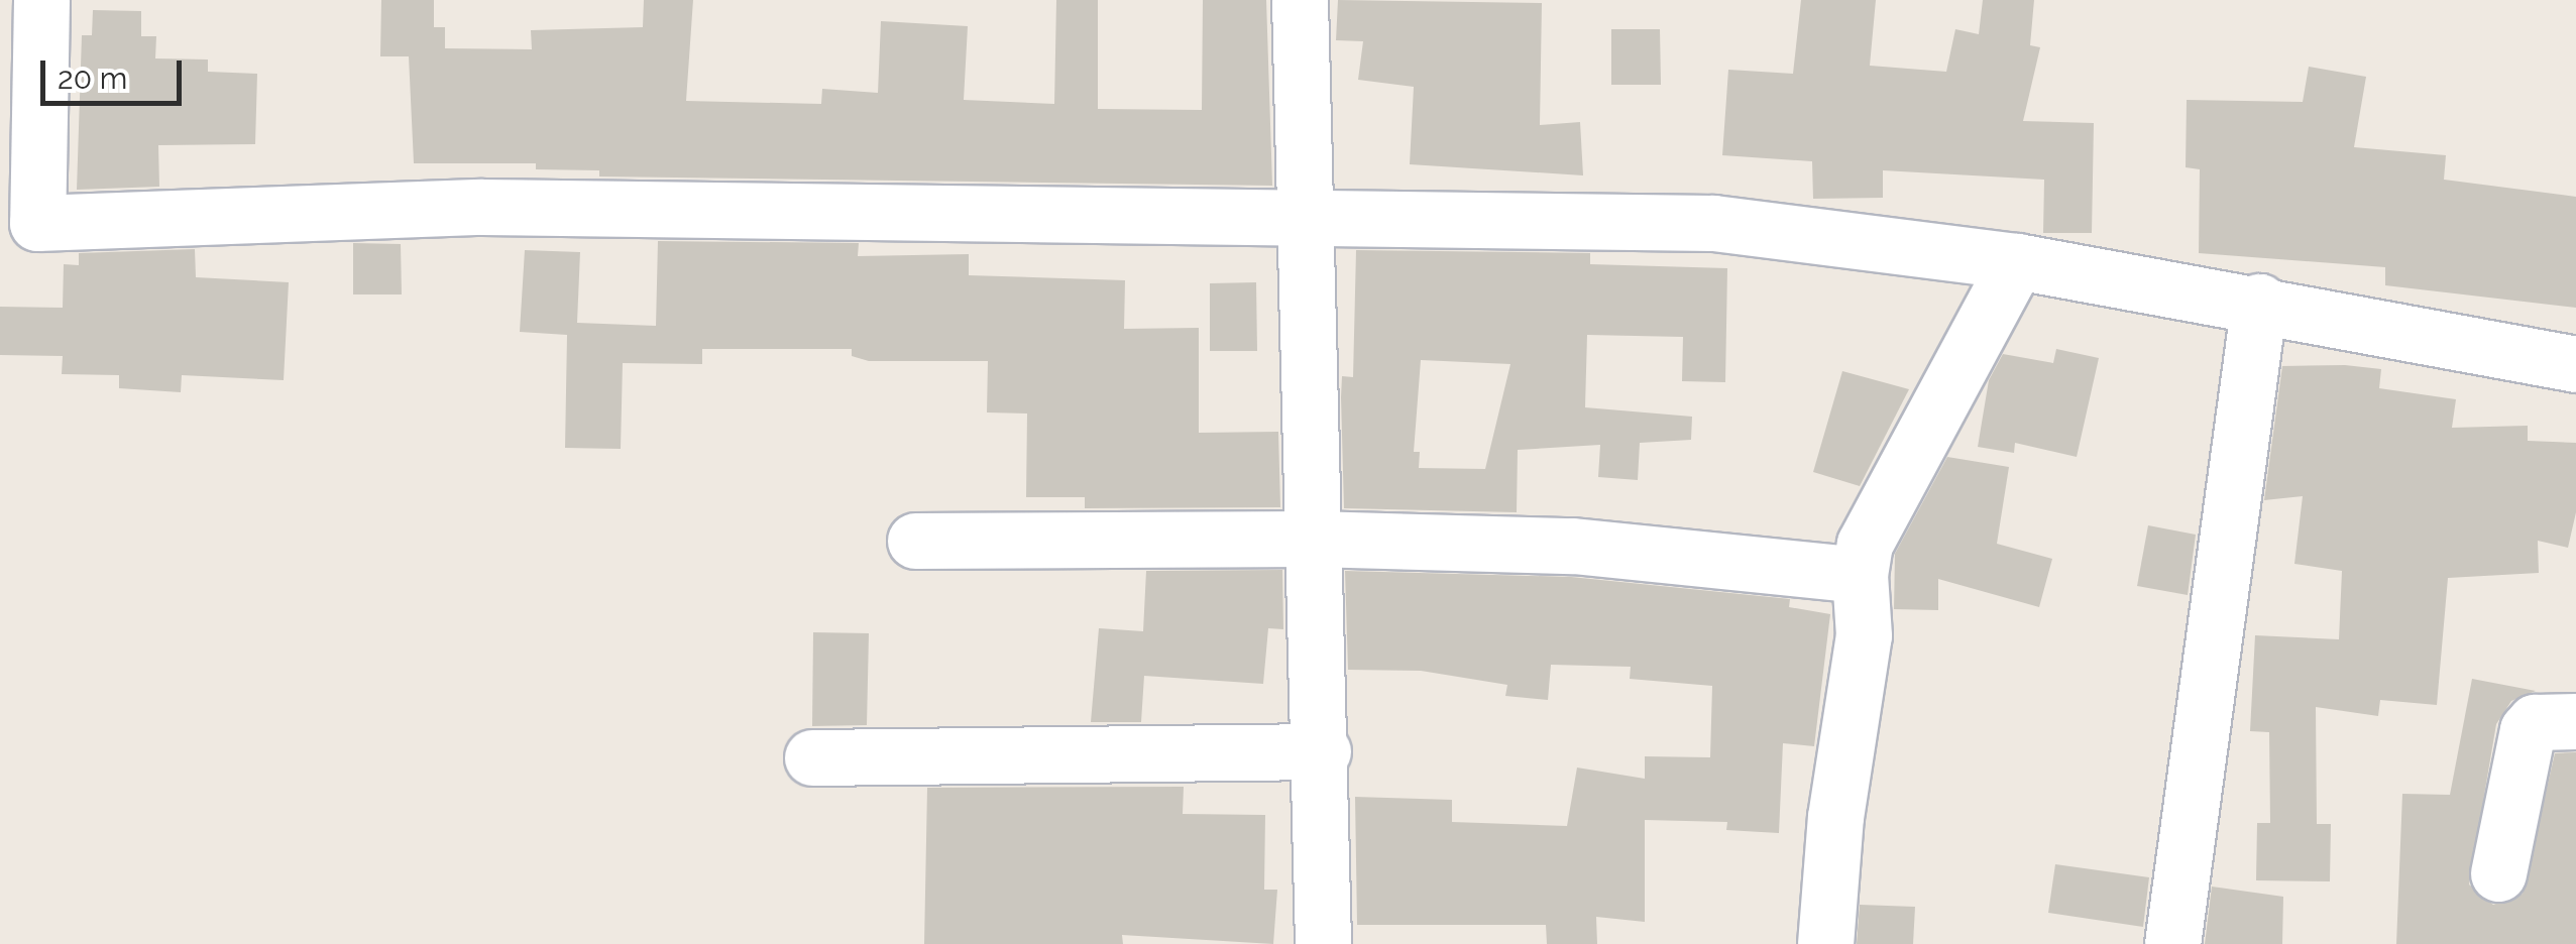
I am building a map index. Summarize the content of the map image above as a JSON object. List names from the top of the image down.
{
  "scale_bar": "20 m"
}
